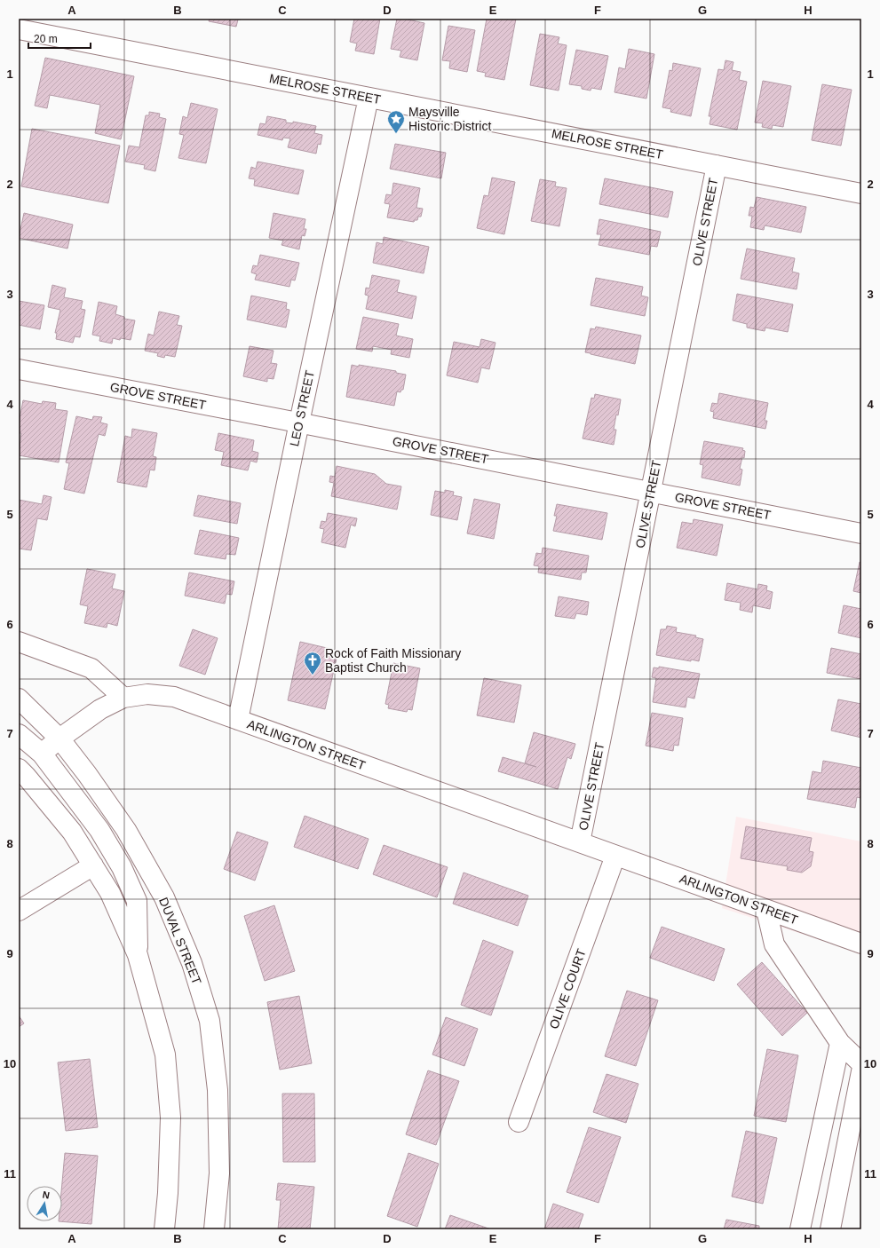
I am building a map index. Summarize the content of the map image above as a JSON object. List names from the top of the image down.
{
  "streets": {
    "street": [
      "MELROSE STREET",
      "OLIVE STREET",
      "GROVE STREET",
      "LEO STREET",
      "ARLINGTON STREET",
      "DUVAL STREET",
      "OLIVE COURT"
    ]
  },
  "crossings": [
    ["MELROSE STREET", "OLIVE STREET"],
    ["MELROSE STREET", "LEO STREET"],
    ["OLIVE STREET", "GROVE STREET"],
    ["OLIVE STREET", "ARLINGTON STREET"],
    ["GROVE STREET", "LEO STREET"],
    ["LEO STREET", "ARLINGTON STREET"],
    ["ARLINGTON STREET", "DUVAL STREET"],
    ["ARLINGTON STREET", "OLIVE COURT"]
  ],
  "places": {
    "place": ["Maysville Historic District"],
    "church": ["Rock of Faith Missionary Baptist Church"]
  },
  "scale_bar": "20 m",
  "north": "top",
  "grid": {
    "columns": [
      "A",
      "B",
      "C",
      "D",
      "E",
      "F",
      "G",
      "H"
    ],
    "rows": [
      "1",
      "2",
      "3",
      "4",
      "5",
      "6",
      "7",
      "8",
      "9",
      "10",
      "11"
    ]
  }
}
